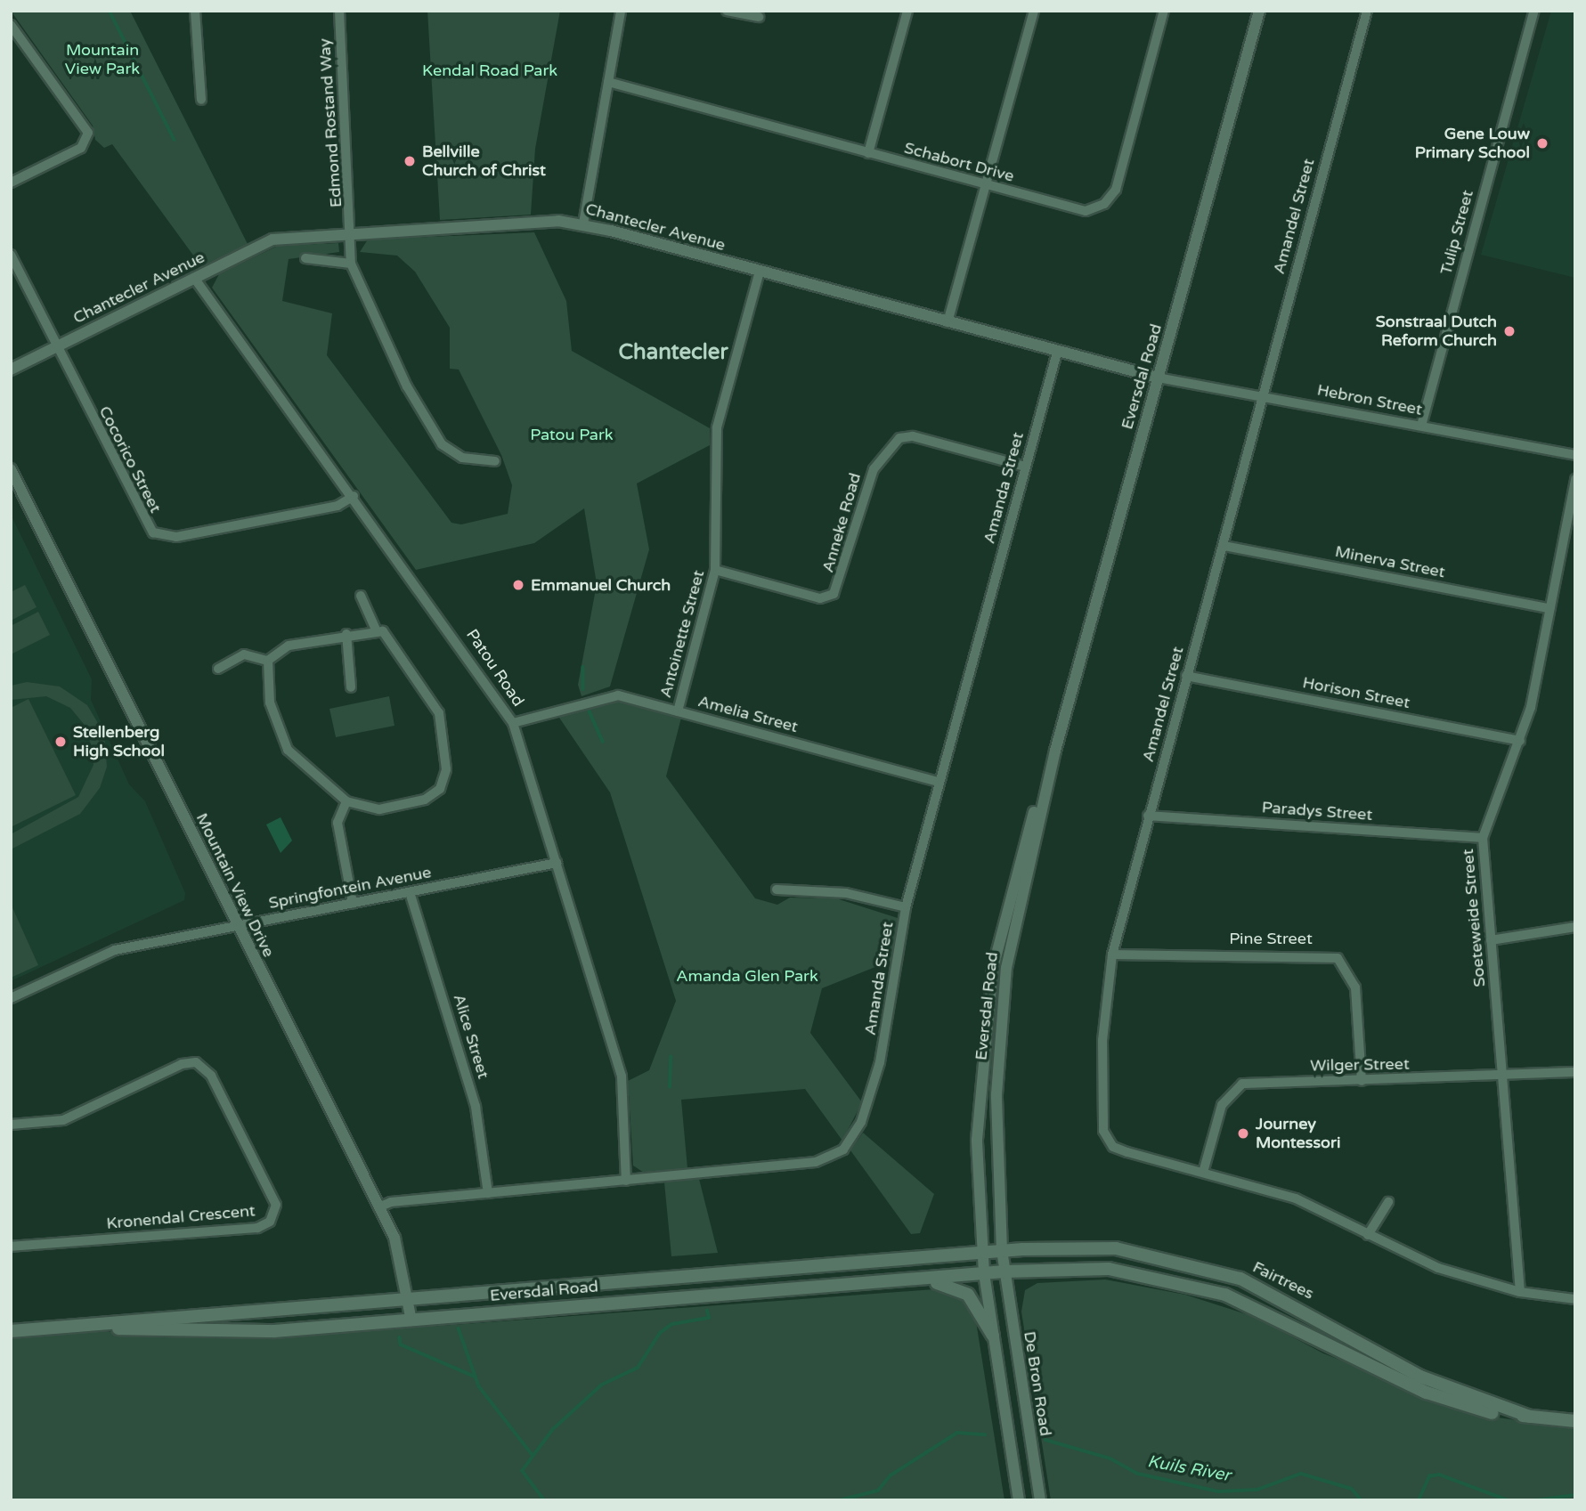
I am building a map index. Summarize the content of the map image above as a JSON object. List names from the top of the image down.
{
  "streets": {
    "main road": ["Eversdal Road", "Fairtrees"],
    "street": [
      "Edmond Rostand Way",
      "Schabort Drive",
      "Amandel Street",
      "Chantecler Avenue",
      "Tulip Street",
      "Hebron Street",
      "Cocorico Street",
      "Amanda Street",
      "Anneke Road",
      "Minerva Street",
      "Antoinette Street",
      "Patou Road",
      "Horison Street",
      "Amelia Street",
      "Paradys Street",
      "Mountain View Drive",
      "Springfontein Avenue",
      "Soeteweide Street",
      "Pine Street",
      "Alice Street",
      "Wilger Street",
      "Kronendal Crescent",
      "De Bron Road"
    ]
  },
  "crossings": [
    ["Edmond Rostand Way", "Chantecler Avenue"],
    ["Amandel Street", "Hebron Street"],
    ["Amandel Street", "Minerva Street"],
    ["Amandel Street", "Horison Street"],
    ["Amandel Street", "Paradys Street"],
    ["Amandel Street", "Soeteweide Street"],
    ["Amandel Street", "Pine Street"],
    ["Amandel Street", "Wilger Street"],
    ["Chantecler Avenue", "Eversdal Road"],
    ["Chantecler Avenue", "Hebron Street"],
    ["Chantecler Avenue", "Cocorico Street"],
    ["Chantecler Avenue", "Amanda Street"],
    ["Chantecler Avenue", "Antoinette Street"],
    ["Chantecler Avenue", "Patou Road"],
    ["Tulip Street", "Hebron Street"],
    ["Eversdal Road", "Hebron Street"],
    ["Eversdal Road", "Mountain View Drive"],
    ["Eversdal Road", "Fairtrees"],
    ["Eversdal Road", "De Bron Road"],
    ["Cocorico Street", "Patou Road"],
    ["Amanda Street", "Anneke Road"],
    ["Amanda Street", "Patou Road"],
    ["Amanda Street", "Amelia Street"],
    ["Amanda Street", "Mountain View Drive"],
    ["Amanda Street", "Alice Street"],
    ["Anneke Road", "Antoinette Street"],
    ["Minerva Street", "Soeteweide Street"],
    ["Antoinette Street", "Amelia Street"],
    ["Patou Road", "Amelia Street"],
    ["Patou Road", "Springfontein Avenue"],
    ["Horison Street", "Soeteweide Street"],
    ["Paradys Street", "Soeteweide Street"],
    ["Mountain View Drive", "Springfontein Avenue"],
    ["Springfontein Avenue", "Alice Street"],
    ["Soeteweide Street", "Wilger Street"],
    ["Pine Street", "Wilger Street"],
    ["Fairtrees", "De Bron Road"]
  ],
  "districts": ["Chantecler"],
  "water": ["Kuils River"],
  "parks": [
    "Mountain View Park",
    "Kendal Road Park",
    "Patou Park",
    "Amanda Glen Park"
  ],
  "places": [
    "Gene Louw Primary School",
    "Bellville Church of Christ",
    "Sonstraal Dutch Reform Church",
    "Emmanuel Church",
    "Stellenberg High School",
    "Journey Montessori"
  ]
}
